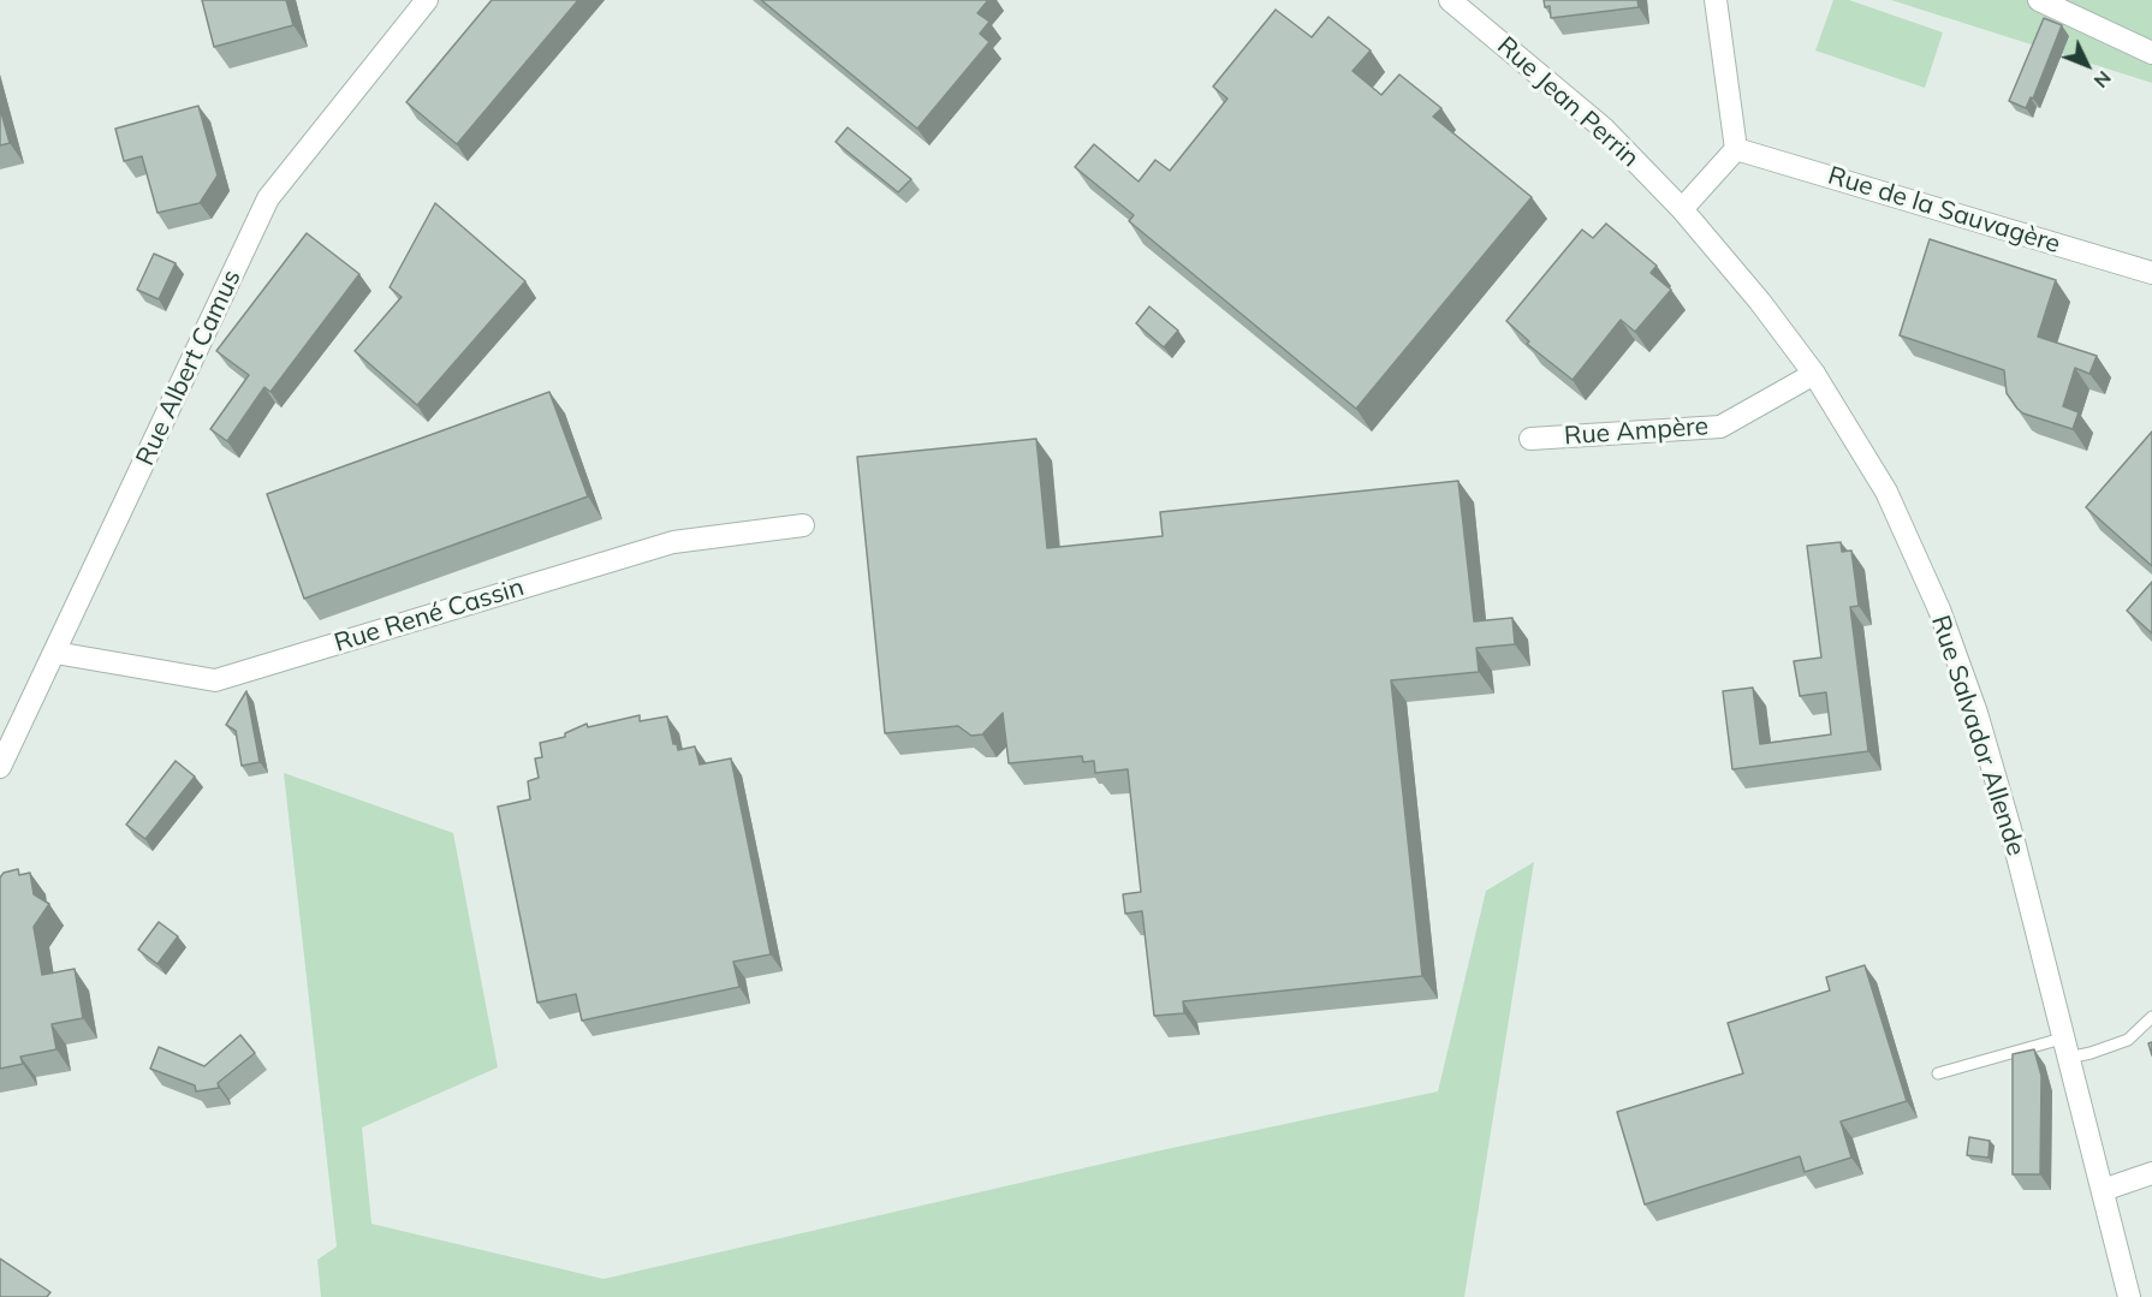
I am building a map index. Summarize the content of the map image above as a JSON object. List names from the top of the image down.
{
  "streets": {
    "street": [
      "Rue Jean Perrin",
      "Rue de la Sauvagère",
      "Rue Albert Camus",
      "Rue Ampère",
      "Rue René Cassin",
      "Rue Salvador Allende"
    ]
  },
  "crossings": [
    ["Rue Jean Perrin", "Rue Salvador Allende"],
    ["Rue Albert Camus", "Rue René Cassin"],
    ["Rue Ampère", "Rue Salvador Allende"]
  ],
  "north": "bottom right"
}
